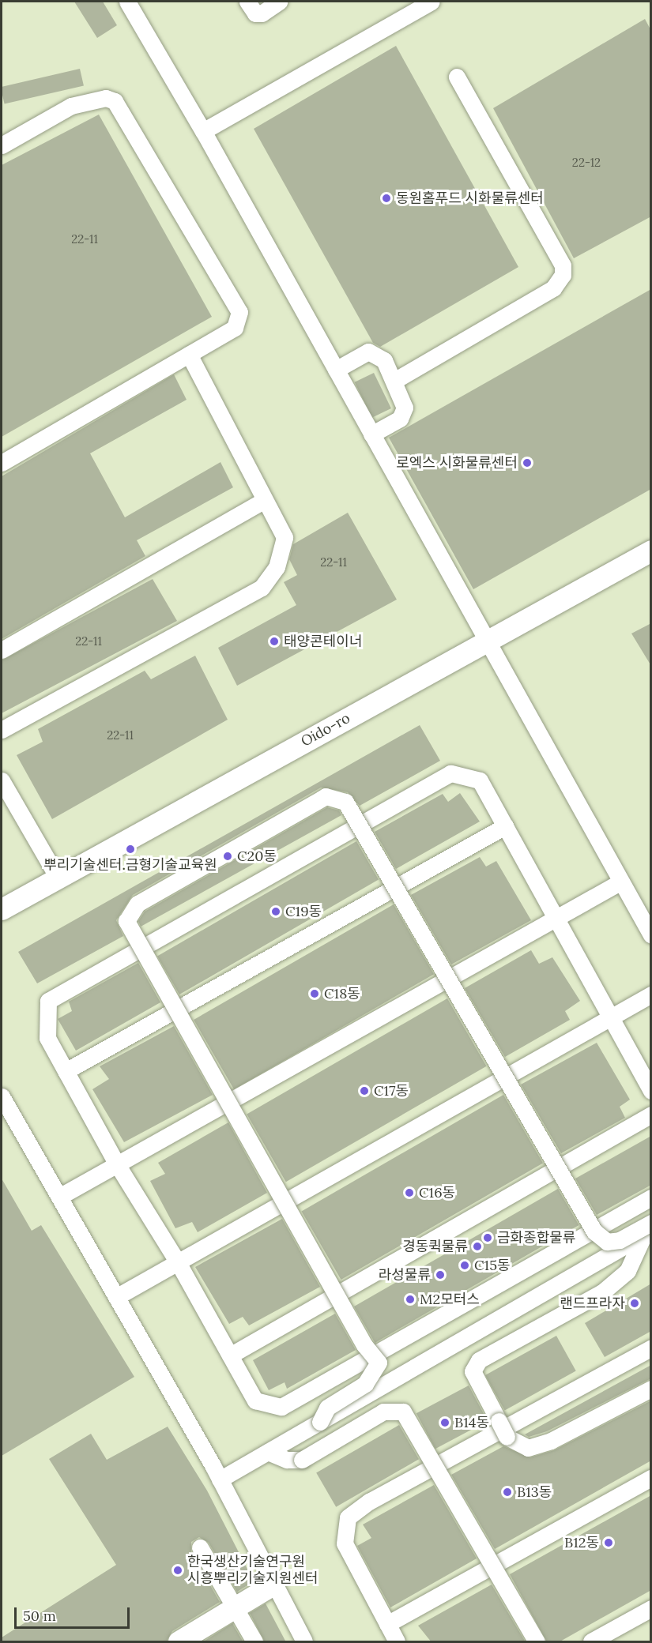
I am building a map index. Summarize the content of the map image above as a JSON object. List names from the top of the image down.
{
  "streets": {
    "main road": ["Oido-ro"]
  },
  "places": [
    "동원홈푸드 시화물류센터",
    "로엑스 시화물류센터",
    "태양콘테이너",
    "뿌리기술센터.금형기술교육원",
    "C20동",
    "C19동",
    "C18동",
    "C17동",
    "C16동",
    "금화종합물류",
    "경동퀵물류",
    "C15동",
    "라성물류",
    "M2모터스",
    "랜드프라자",
    "B14동",
    "B13동",
    "B12동",
    "한국생산기술연구원 시흥뿌리기술지원센터"
  ],
  "house_numbers": [
    "22-12",
    "22-11",
    "22-11",
    "22-11",
    "22-11"
  ],
  "scale_bar": "50 m"
}
